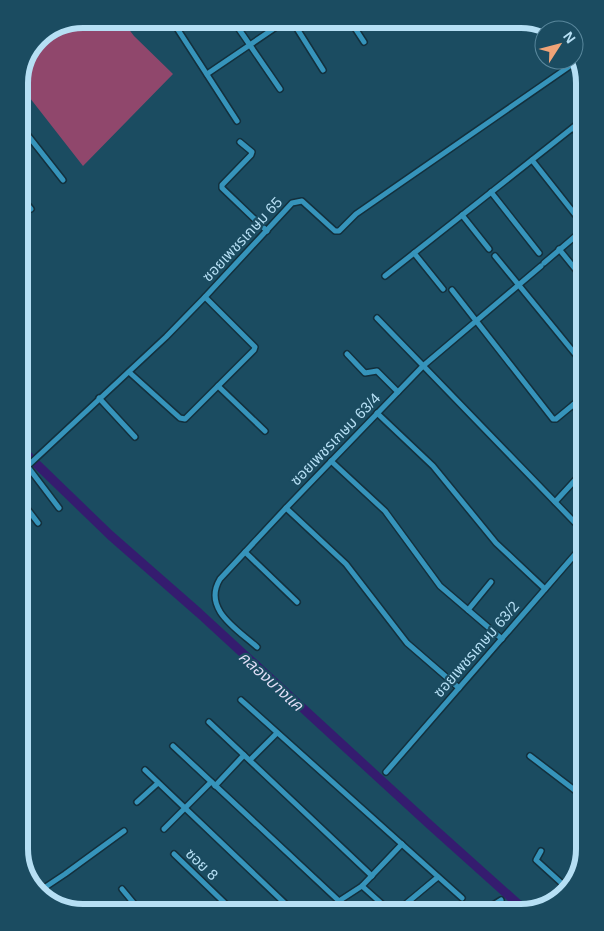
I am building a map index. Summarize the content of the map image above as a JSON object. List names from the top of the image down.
{
  "streets": {
    "street": [
      "ซอยเพชรเกษม 65",
      "ซอยเพชรเกษม 63/4",
      "ซอยเพชรเกษม 63/2",
      "ซอย 8"
    ]
  },
  "water": ["คลองบางแค"],
  "north": "top right"
}
